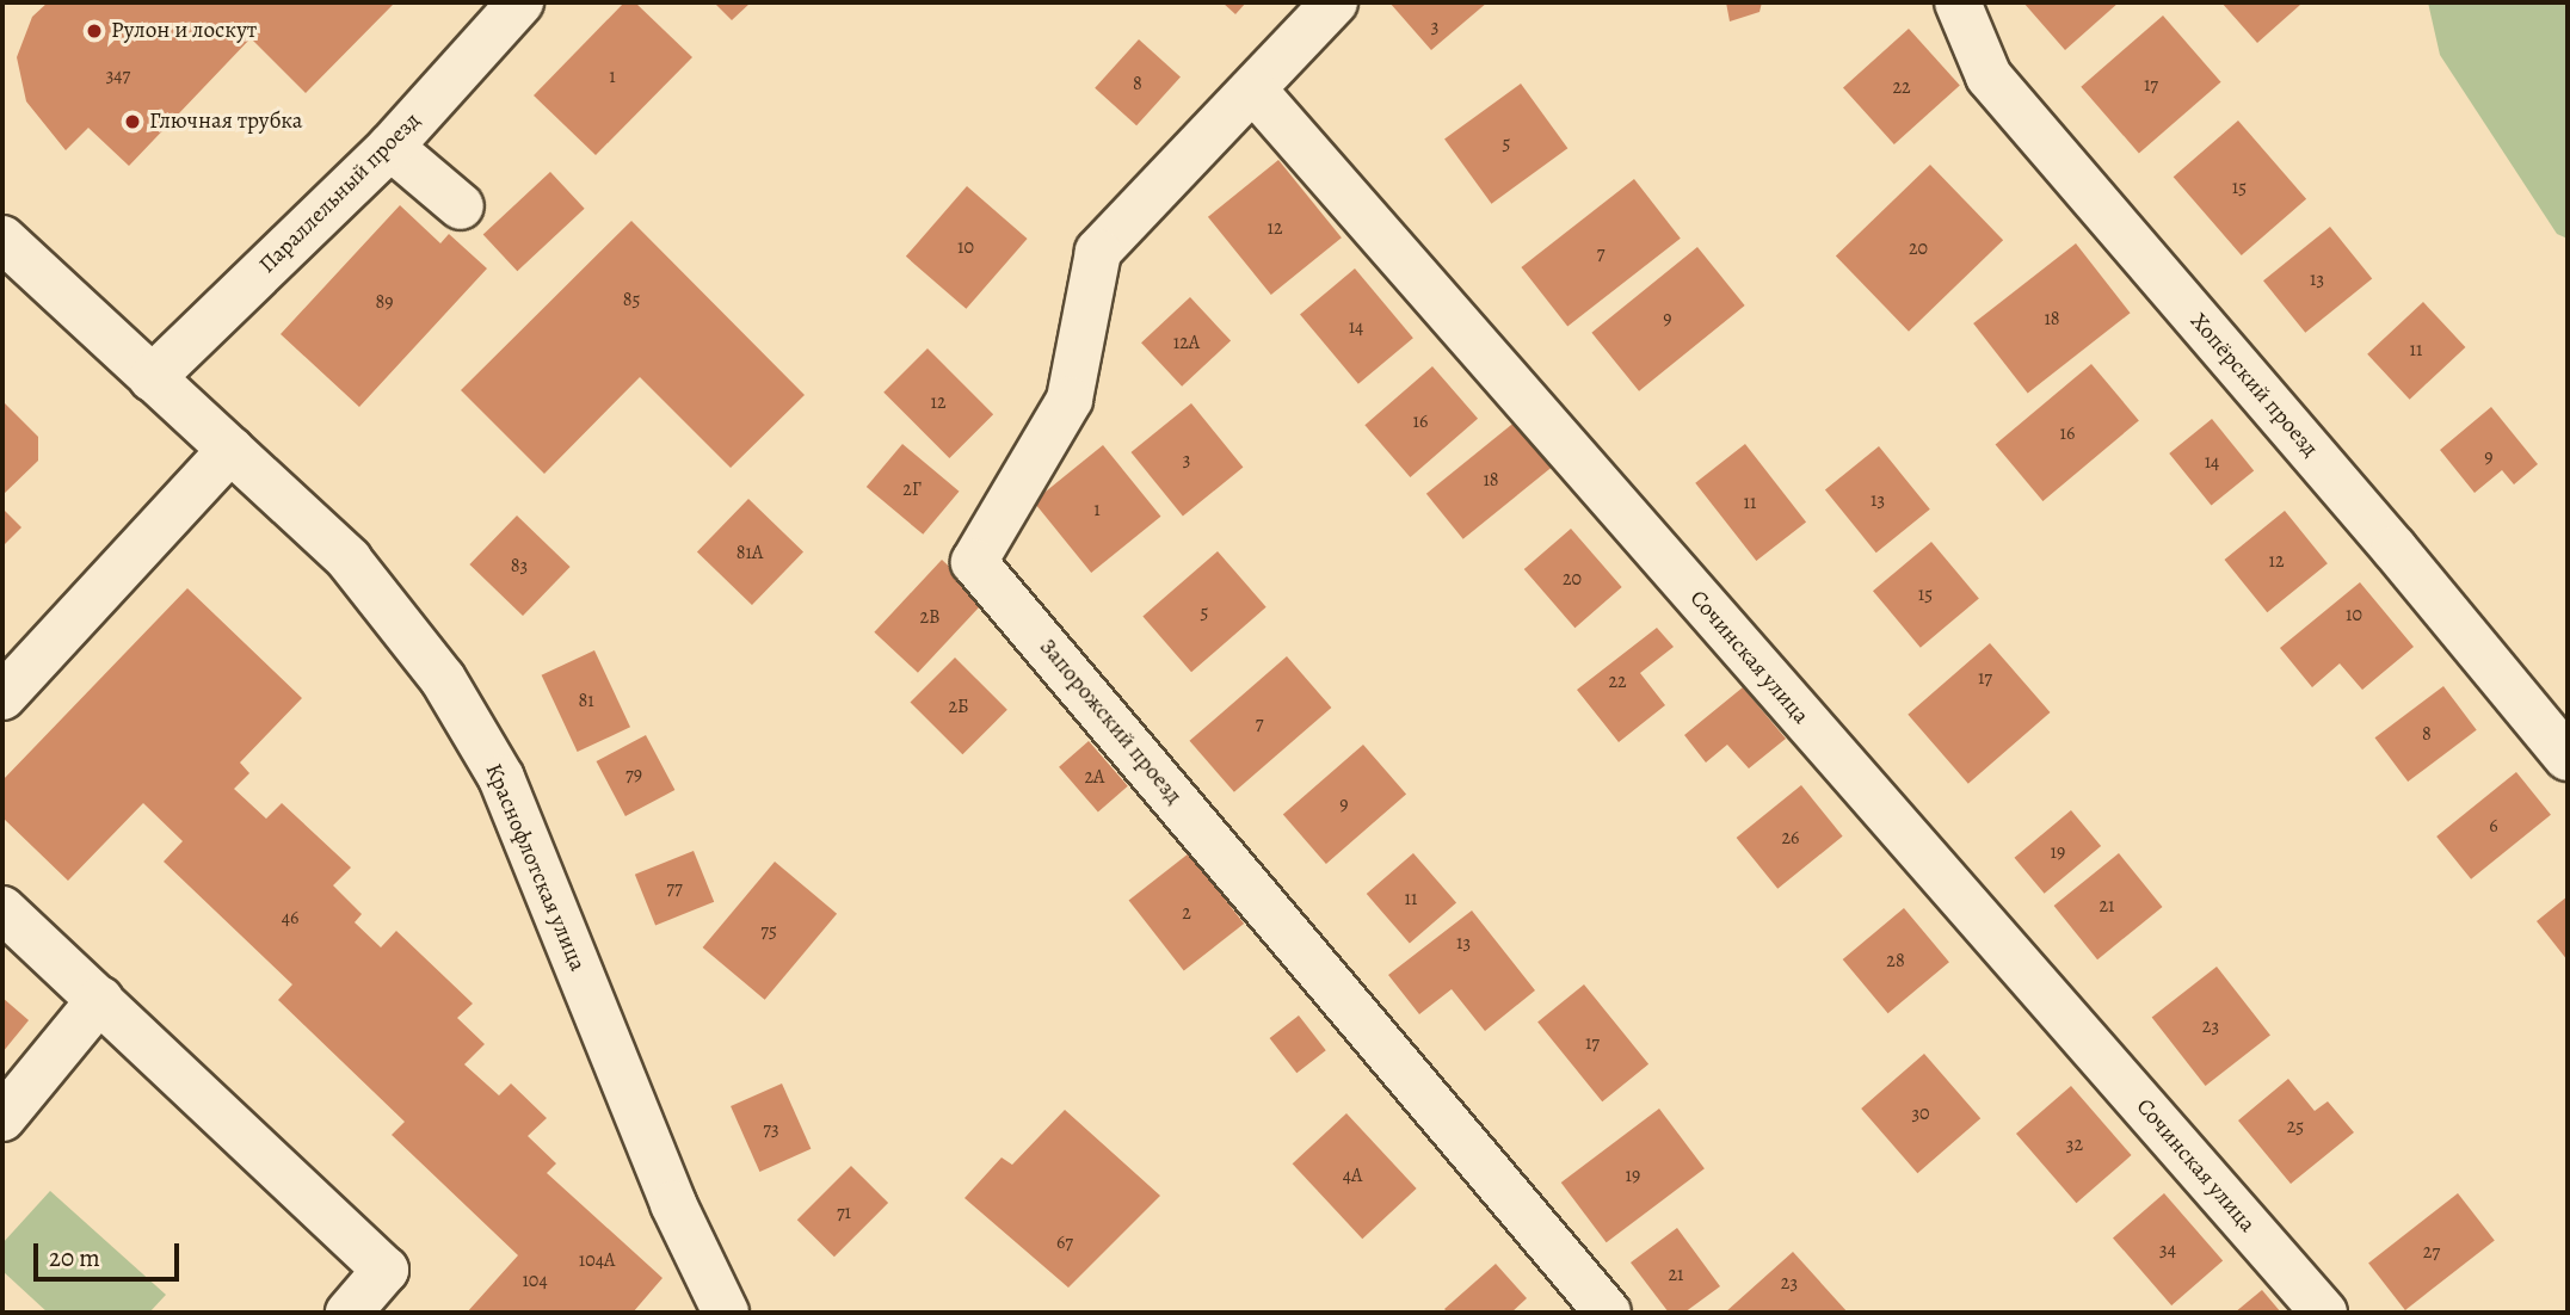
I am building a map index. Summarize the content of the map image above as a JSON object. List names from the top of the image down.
{
  "streets": {
    "street": [
      "Параллельный проезд",
      "Хопёрский проезд",
      "Сочинская улица",
      "Запорожский проезд",
      "Краснофлотская улица"
    ]
  },
  "crossings": [
    ["Параллельный проезд", "Краснофлотская улица"],
    ["Сочинская улица", "Запорожский проезд"]
  ],
  "places": ["Рулон и лоскут", "Глючная трубка"],
  "house_numbers": [
    "3",
    "347",
    "1",
    "8",
    "17",
    "22",
    "5",
    "15",
    "12",
    "10",
    "20",
    "7",
    "13",
    "85",
    "89",
    "9",
    "18",
    "14",
    "12А",
    "11",
    "12",
    "16",
    "16",
    "9",
    "3",
    "14",
    "18",
    "2Г",
    "13",
    "11",
    "1",
    "81А",
    "12",
    "83",
    "20",
    "15",
    "5",
    "10",
    "2В",
    "17",
    "22",
    "81",
    "2Б",
    "7",
    "8",
    "79",
    "2А",
    "9",
    "6",
    "26",
    "19",
    "77",
    "11",
    "21",
    "2",
    "46",
    "75",
    "13",
    "28",
    "23",
    "17",
    "30",
    "25",
    "73",
    "32",
    "4А",
    "19",
    "71",
    "67",
    "34",
    "27",
    "104А",
    "21",
    "104",
    "23"
  ],
  "scale_bar": "20 m"
}
